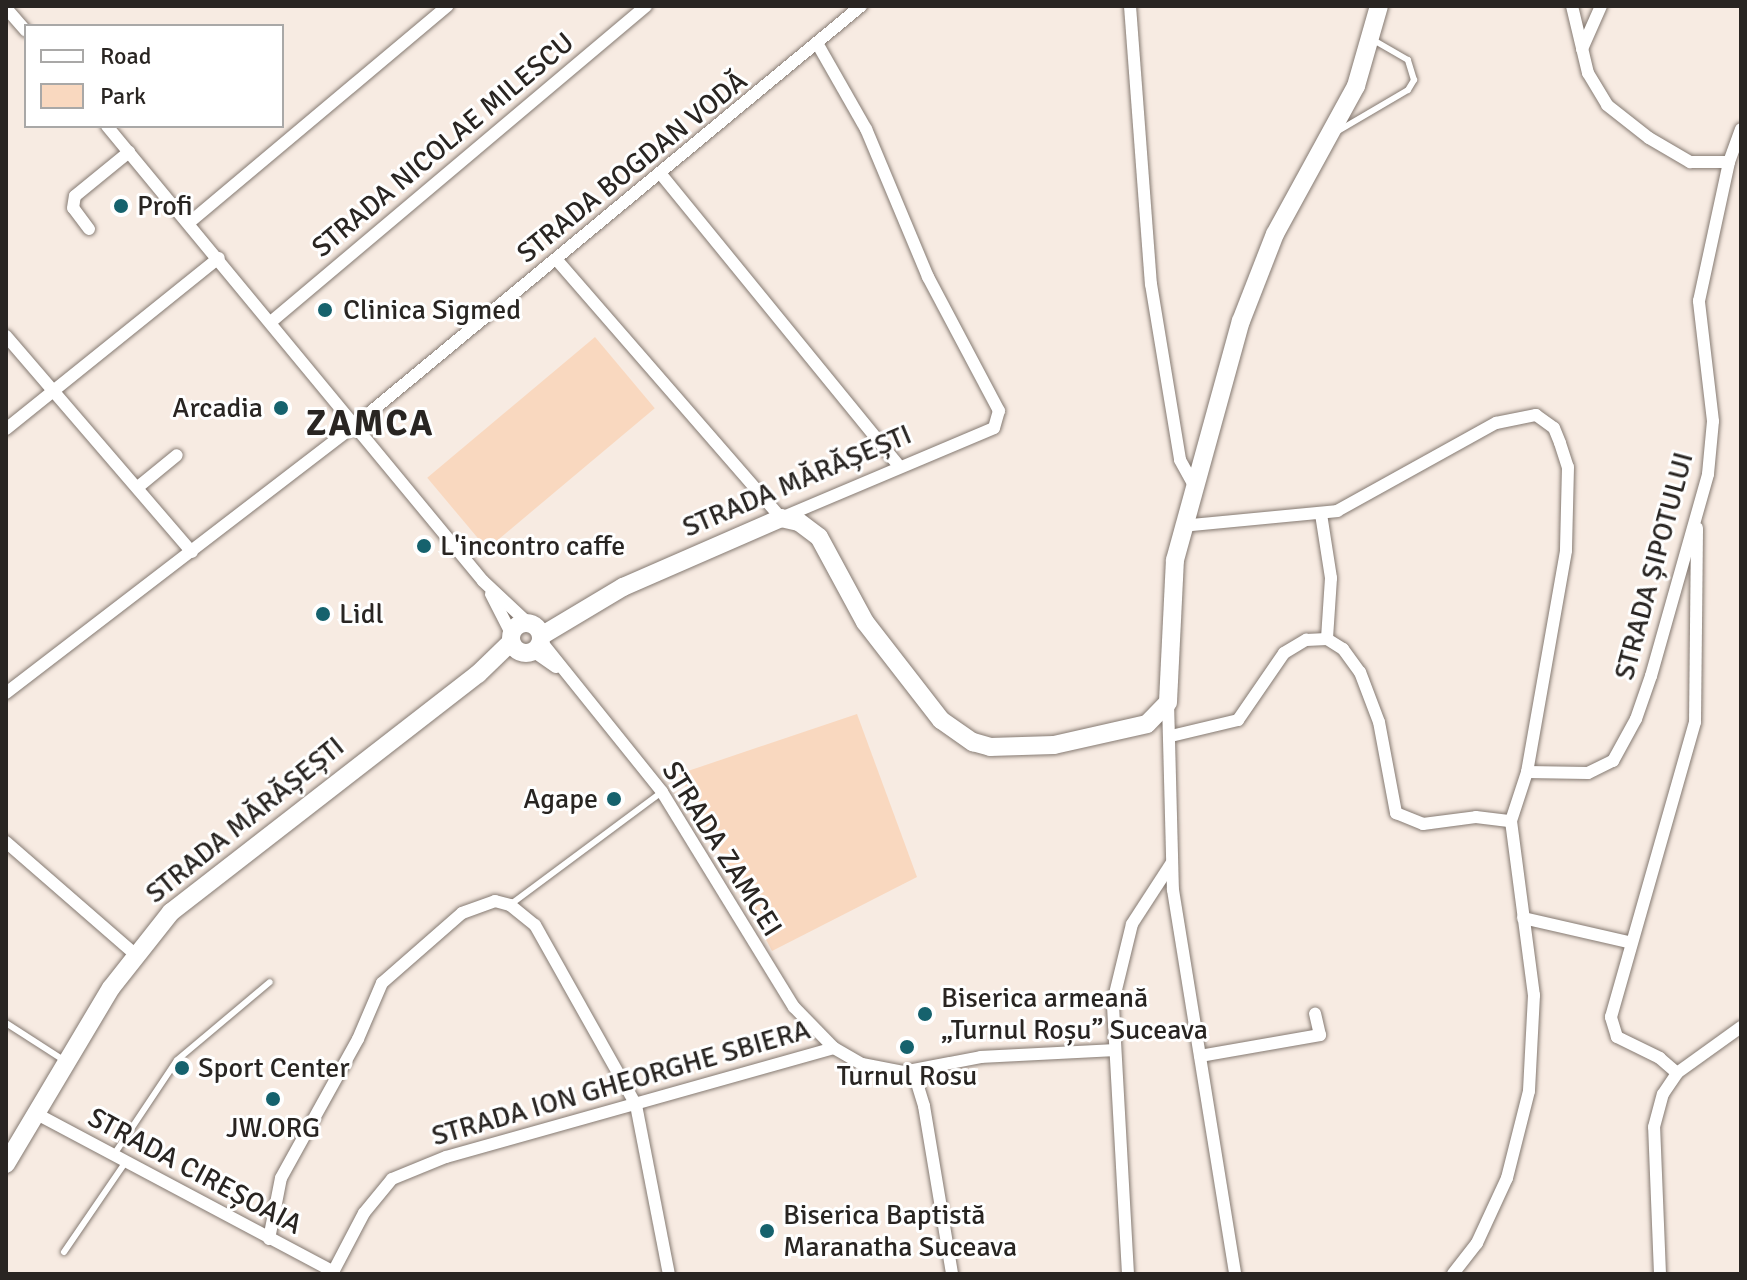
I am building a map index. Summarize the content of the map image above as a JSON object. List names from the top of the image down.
{
  "streets": {
    "street": [
      "STRADA NICOLAE MILESCU",
      "STRADA BOGDAN VODĂ",
      "STRADA MĂRĂȘEȘTI",
      "STRADA ȘIPOTULUI",
      "STRADA ZAMCEI",
      "STRADA ION GHEORGHE SBIERA",
      "STRADA CIREȘOAIA"
    ]
  },
  "crossings": [
    ["STRADA NICOLAE MILESCU", "STRADA ZAMCEI"],
    ["STRADA BOGDAN VODĂ", "STRADA MĂRĂȘEȘTI"],
    ["STRADA BOGDAN VODĂ", "STRADA ZAMCEI"],
    ["STRADA MĂRĂȘEȘTI", "STRADA ZAMCEI"],
    ["STRADA MĂRĂȘEȘTI", "STRADA CIREȘOAIA"],
    ["STRADA ZAMCEI", "STRADA ION GHEORGHE SBIERA"],
    ["STRADA ION GHEORGHE SBIERA", "STRADA CIREȘOAIA"]
  ],
  "districts": ["ZAMCA"],
  "places": [
    "Profi",
    "Clinica Sigmed",
    "Arcadia",
    "L'incontro caffe",
    "Lidl",
    "Agape",
    "Biserica armeană „Turnul Roșu” Suceava",
    "Turnul Rosu",
    "Sport Center",
    "JW.ORG",
    "Biserica Baptistă Maranatha Suceava"
  ],
  "legend": ["Road", "Park"]
}
